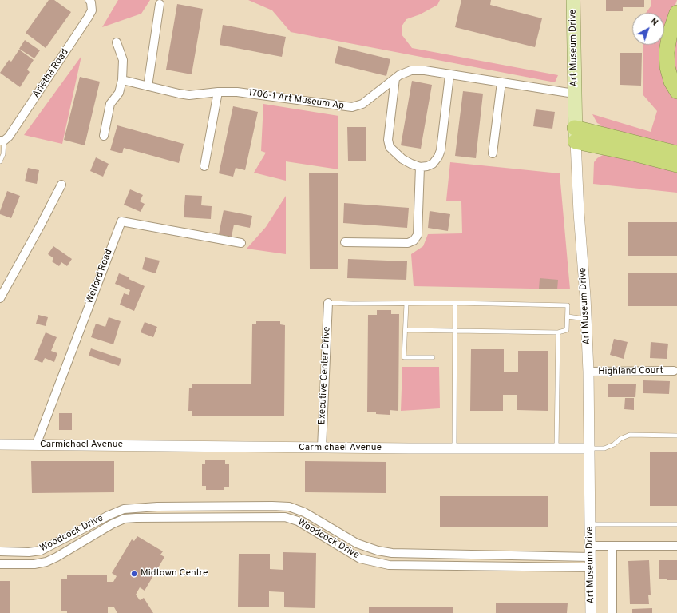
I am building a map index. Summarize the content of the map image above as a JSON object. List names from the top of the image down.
{
  "streets": {
    "main road": ["Art Museum Drive"],
    "street": [
      "Arletha Road",
      "1706-1 Art Museum Ap",
      "Welford Road",
      "Highland Court",
      "Executive Center Drive",
      "Carmichael Avenue",
      "Woodcock Drive"
    ]
  },
  "crossings": [
    ["Art Museum Drive", "1706-1 Art Museum Ap"],
    ["Art Museum Drive", "Highland Court"],
    ["Art Museum Drive", "Carmichael Avenue"],
    ["Art Museum Drive", "Woodcock Drive"],
    ["Welford Road", "Carmichael Avenue"],
    ["Executive Center Drive", "Carmichael Avenue"]
  ],
  "places": ["Midtown Centre"],
  "north": "top right"
}
